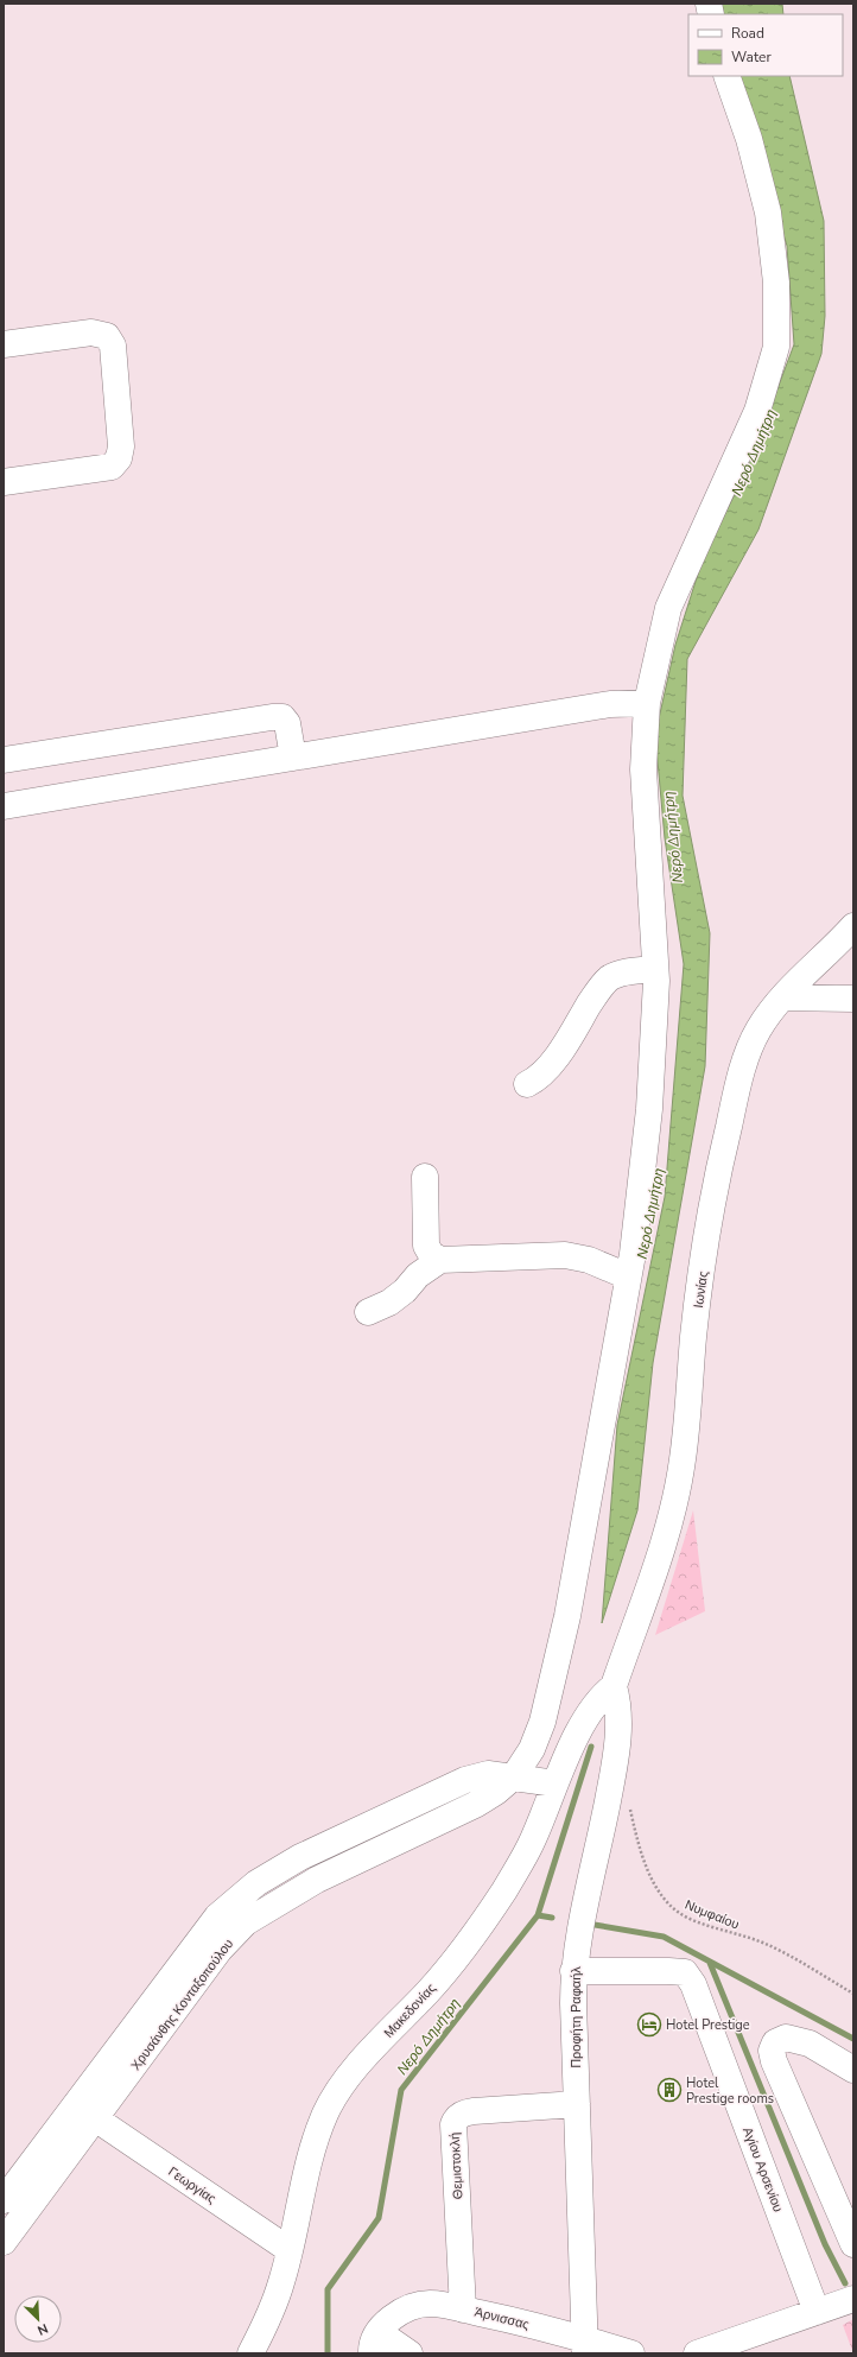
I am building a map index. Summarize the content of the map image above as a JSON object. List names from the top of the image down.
{
  "streets": {
    "street": [
      "Ιωνίας",
      "Χρυσάνθης Κονταξοπούλου",
      "Μακεδονίας",
      "Προφήτη Ραφαήλ",
      "Θεμιστοκλή",
      "Αγίου Αρσενίου",
      "Γεωργίας",
      "Άρνισσας"
    ],
    "path": ["Νυμφαίου"]
  },
  "crossings": [
    ["Ιωνίας", "Μακεδονίας"],
    ["Ιωνίας", "Προφήτη Ραφαήλ"],
    ["Χρυσάνθης Κονταξοπούλου", "Μακεδονίας"],
    ["Χρυσάνθης Κονταξοπούλου", "Γεωργίας"],
    ["Μακεδονίας", "Προφήτη Ραφαήλ"],
    ["Μακεδονίας", "Γεωργίας"],
    ["Προφήτη Ραφαήλ", "Θεμιστοκλή"],
    ["Προφήτη Ραφαήλ", "Αγίου Αρσενίου"],
    ["Προφήτη Ραφαήλ", "Άρνισσας"],
    ["Θεμιστοκλή", "Άρνισσας"]
  ],
  "water": ["Νερό Δημήτρη"],
  "places": {
    "hotel": ["Hotel Prestige"],
    "building": ["Hotel Prestige rooms"]
  },
  "legend": ["Road", "Water"],
  "north": "bottom right"
}
